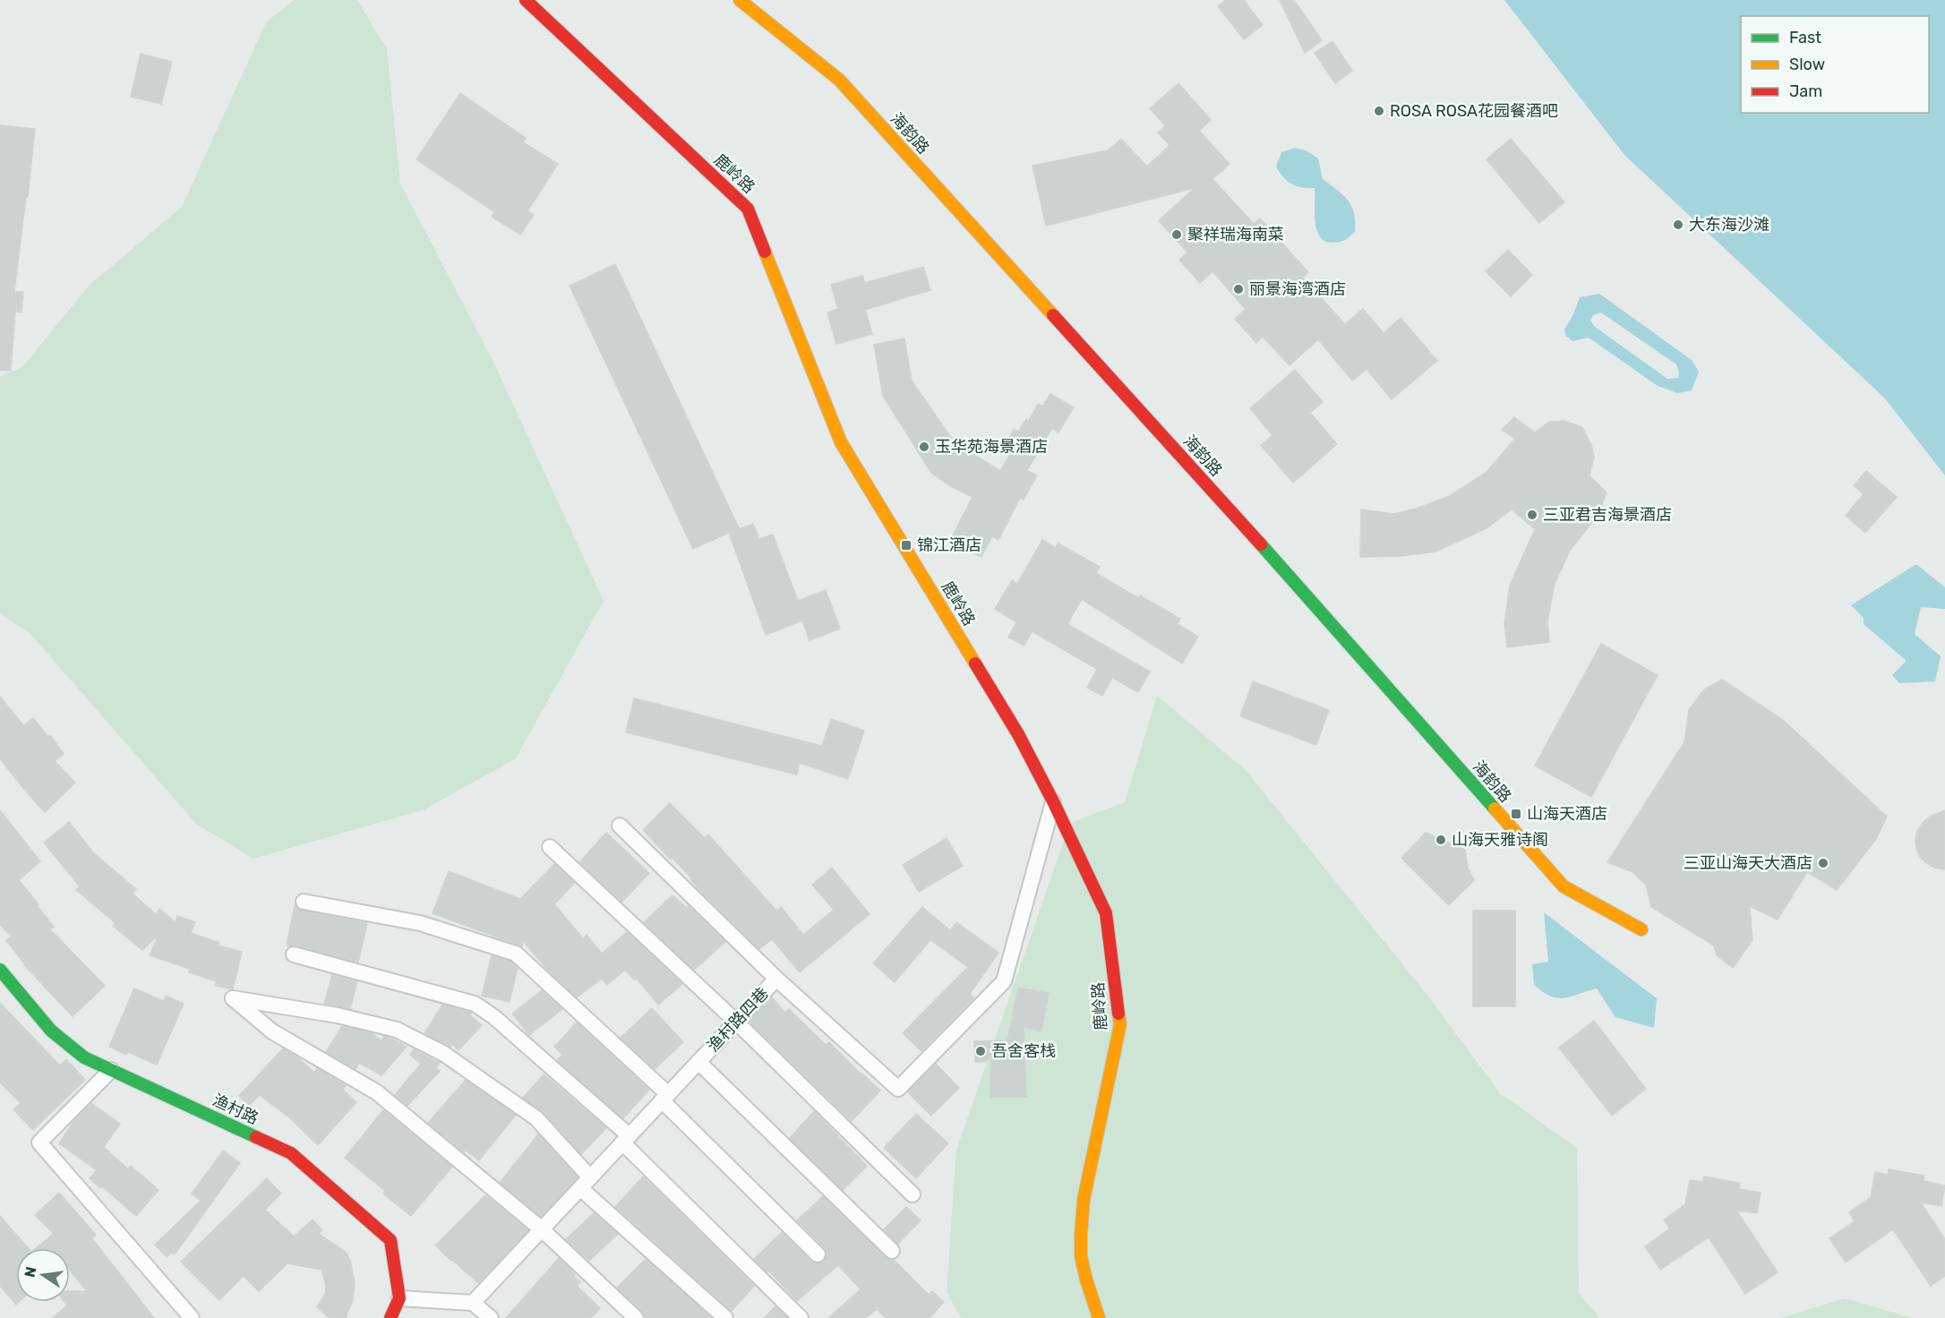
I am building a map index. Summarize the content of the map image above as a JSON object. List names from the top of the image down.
{
  "streets": {
    "street": [
      "海韵路",
      "鹿岭路",
      "渔村路四巷",
      "渔村路"
    ]
  },
  "crossings": [
    ["鹿岭路", "渔村路四巷"]
  ],
  "places": {
    "other": [
      "ROSA ROSA花园餐酒吧",
      "大东海沙滩",
      "聚祥瑞海南菜",
      "丽景海湾酒店",
      "玉华苑海景酒店",
      "三亚君吉海景酒店",
      "山海天雅诗阁",
      "三亚山海天大酒店",
      "吾舍客栈"
    ],
    "transit": ["锦江酒店", "山海天酒店"]
  },
  "legend": ["Fast", "Slow", "Jam"],
  "north": "left"
}
